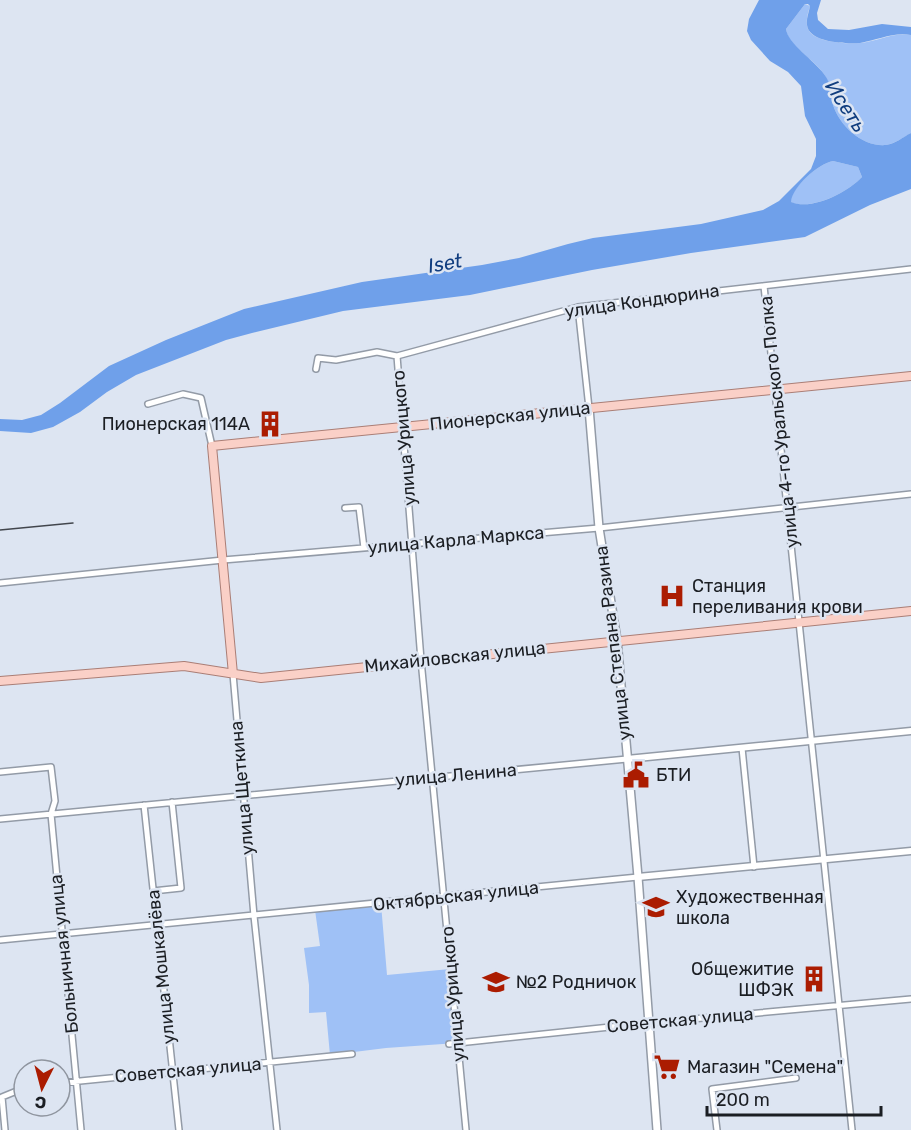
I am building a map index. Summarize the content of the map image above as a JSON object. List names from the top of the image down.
{
  "streets": {
    "main road": [
      "Пионерская улица",
      "улица Степана Разина",
      "Михайловская улица",
      "улица Щеткина"
    ],
    "street": [
      "улица Кондюрина",
      "улица 4-го Уральского Полка",
      "улица Урицкого",
      "улица Карла Маркса",
      "улица Ленина",
      "Октябрьская улица",
      "Больничная улица",
      "улица Мошкалёва",
      "Советская улица"
    ]
  },
  "crossings": [
    ["улица Кондюрина", "улица 4-го Уральского Полка"],
    ["улица Кондюрина", "улица Урицкого"],
    ["Пионерская улица", "улица 4-го Уральского Полка"],
    ["Пионерская улица", "улица Урицкого"],
    ["Пионерская улица", "улица Степана Разина"],
    ["Пионерская улица", "улица Щеткина"],
    ["улица 4-го Уральского Полка", "улица Карла Маркса"],
    ["улица 4-го Уральского Полка", "Михайловская улица"],
    ["улица 4-го Уральского Полка", "улица Ленина"],
    ["улица 4-го Уральского Полка", "Октябрьская улица"],
    ["улица 4-го Уральского Полка", "Советская улица"],
    ["улица Урицкого", "улица Карла Маркса"],
    ["улица Урицкого", "Михайловская улица"],
    ["улица Урицкого", "улица Ленина"],
    ["улица Урицкого", "Октябрьская улица"],
    ["улица Урицкого", "Советская улица"],
    ["улица Карла Маркса", "улица Степана Разина"],
    ["улица Карла Маркса", "улица Щеткина"],
    ["улица Степана Разина", "Михайловская улица"],
    ["улица Степана Разина", "улица Ленина"],
    ["улица Степана Разина", "Октябрьская улица"],
    ["улица Степана Разина", "Советская улица"],
    ["Михайловская улица", "улица Щеткина"],
    ["улица Ленина", "улица Щеткина"],
    ["улица Ленина", "Больничная улица"],
    ["улица Ленина", "улица Мошкалёва"],
    ["улица Щеткина", "Октябрьская улица"],
    ["улица Щеткина", "Советская улица"],
    ["Октябрьская улица", "Больничная улица"],
    ["Октябрьская улица", "улица Мошкалёва"],
    ["Больничная улица", "Советская улица"],
    ["улица Мошкалёва", "Советская улица"]
  ],
  "water": ["Исеть", "Iset"],
  "places": {
    "building": ["Пионерская 114А", "Общежитие ШФЭК"],
    "hospital": ["Станция переливания крови"],
    "public building": ["БТИ"],
    "school or university": ["Художественная школа", "№2 Родничок"],
    "supermarket": ["Магазин \"Семена\""]
  },
  "scale_bar": "200 m",
  "north": "bottom"
}
